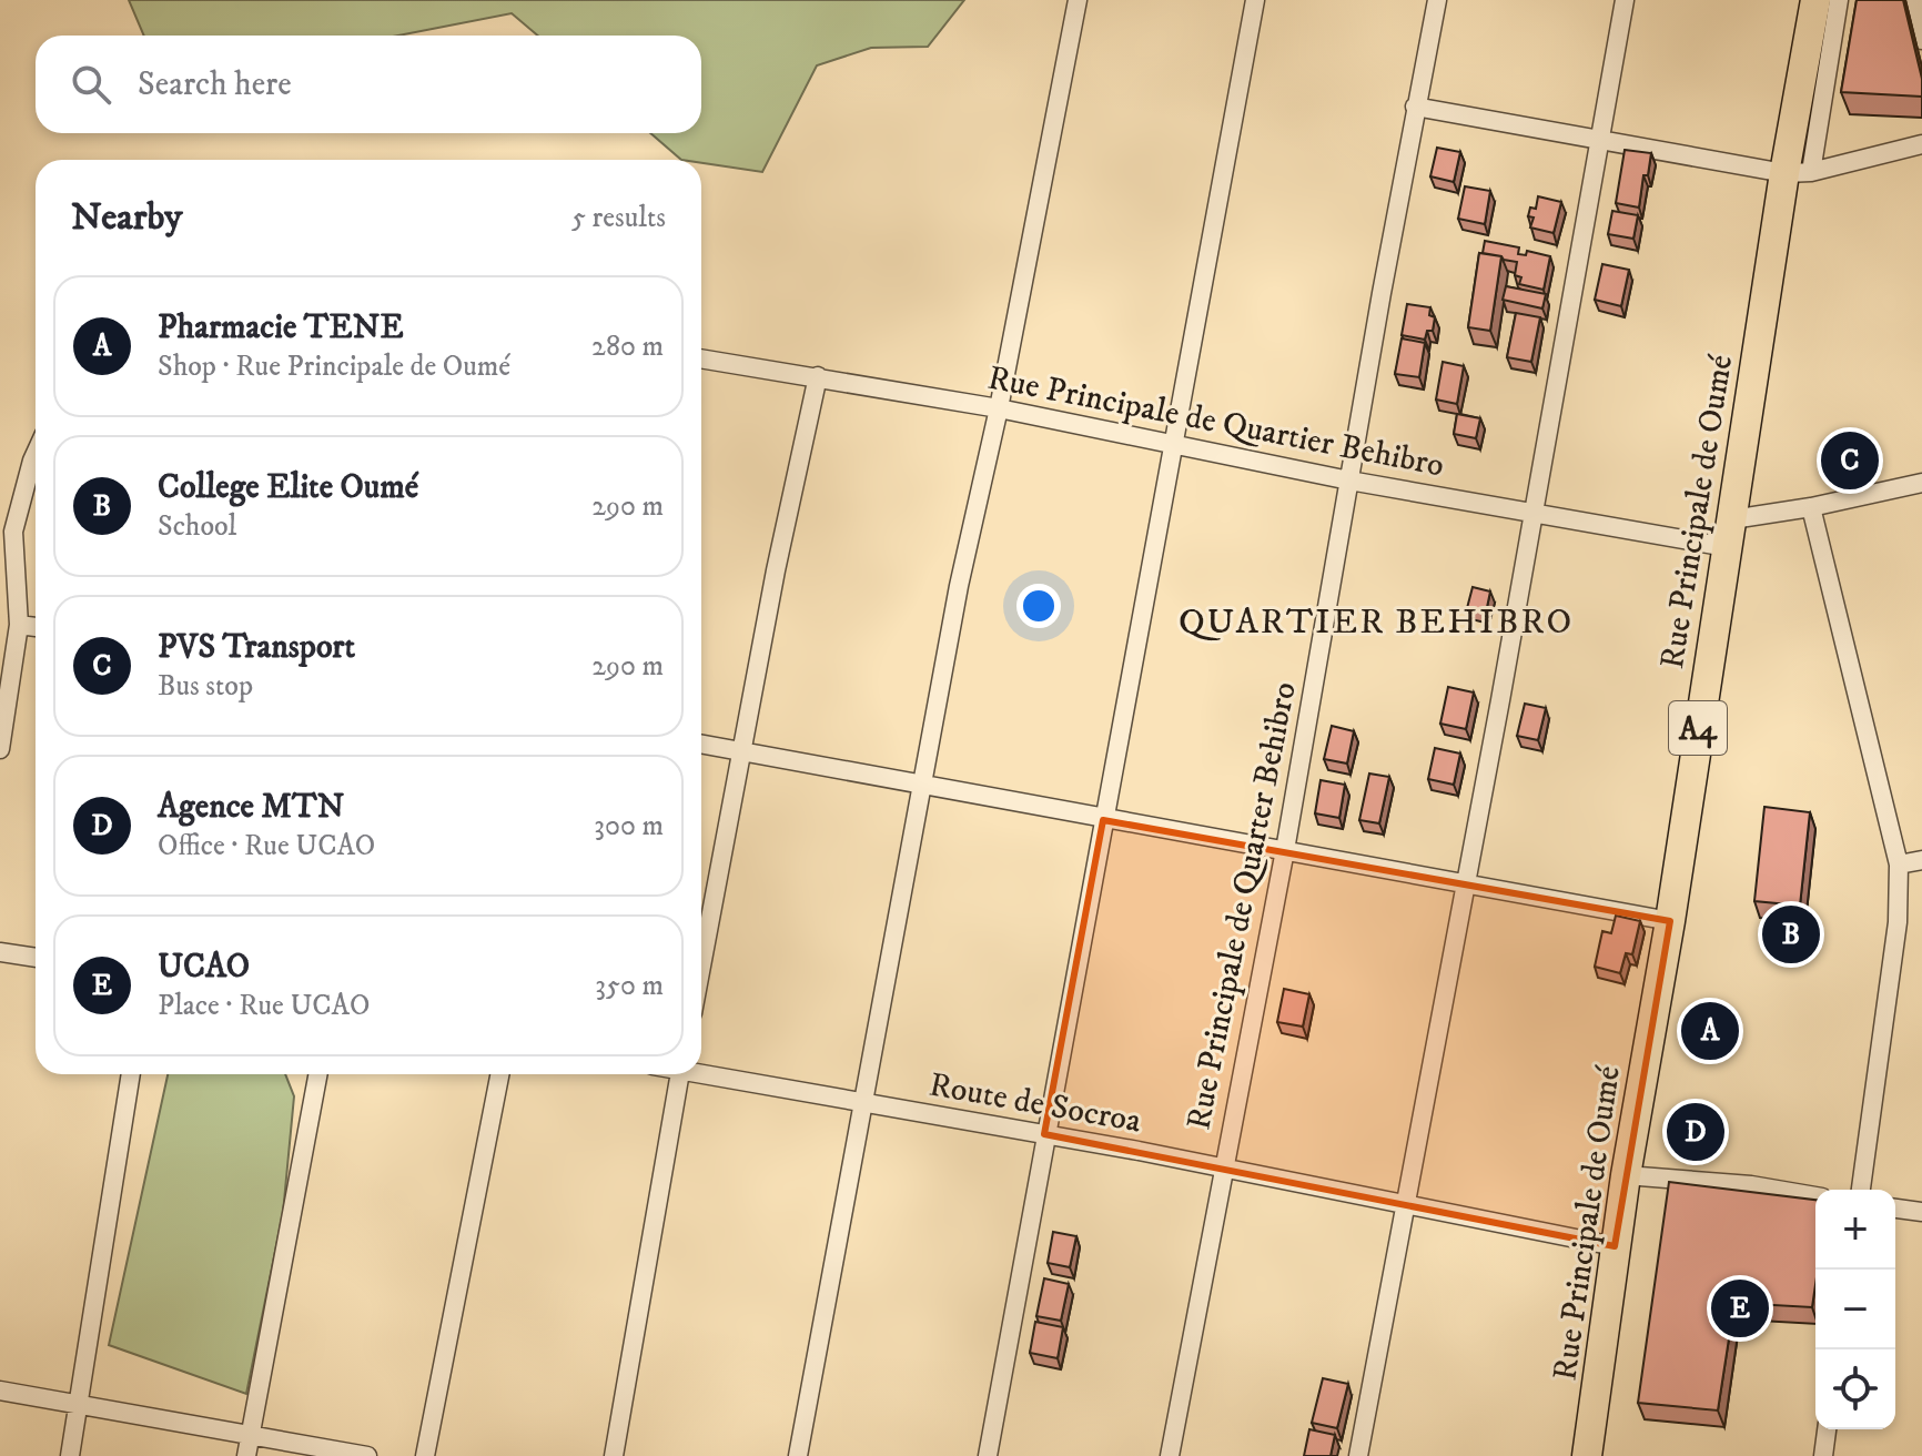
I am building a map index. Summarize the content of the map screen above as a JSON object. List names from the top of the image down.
{
  "streets": {
    "main road": ["Rue Principale de Oumé", "A4"],
    "street": ["Rue Principale de Quartier Behibro", "Rue Principale de Quarter Behibro", "Route de Socroa"]
  },
  "crossings": [
    ["Rue Principale de Quartier Behibro", "Rue Principale de Oumé"],
    ["Rue Principale de Quartier Behibro", "Rue Principale de Quarter Behibro"],
    ["Rue Principale de Oumé", "Route de Socroa"],
    ["Rue Principale de Quarter Behibro", "Route de Socroa"]
  ],
  "districts": ["QUARTIER BEHIBRO"],
  "page": {
    "search": "Search here",
    "heading": ["Nearby", "5 results"],
    "list": [
      {
        "mark": "A",
        "name": "Pharmacie TENE",
        "note": "Shop · Rue Principale de Oumé",
        "value": "280 m"
      },
      {
        "mark": "B",
        "name": "College Elite Oumé",
        "note": "School",
        "value": "290 m"
      },
      {
        "mark": "C",
        "name": "PVS Transport",
        "note": "Bus stop",
        "value": "290 m"
      },
      {
        "mark": "D",
        "name": "Agence MTN",
        "note": "Office · Rue UCAO",
        "value": "300 m"
      },
      {
        "mark": "E",
        "name": "UCAO",
        "note": "Place · Rue UCAO",
        "value": "350 m"
      }
    ],
    "pins": [
      "C",
      "B",
      "A",
      "D",
      "E"
    ],
    "map_buttons": ["+", "−"]
  }
}
